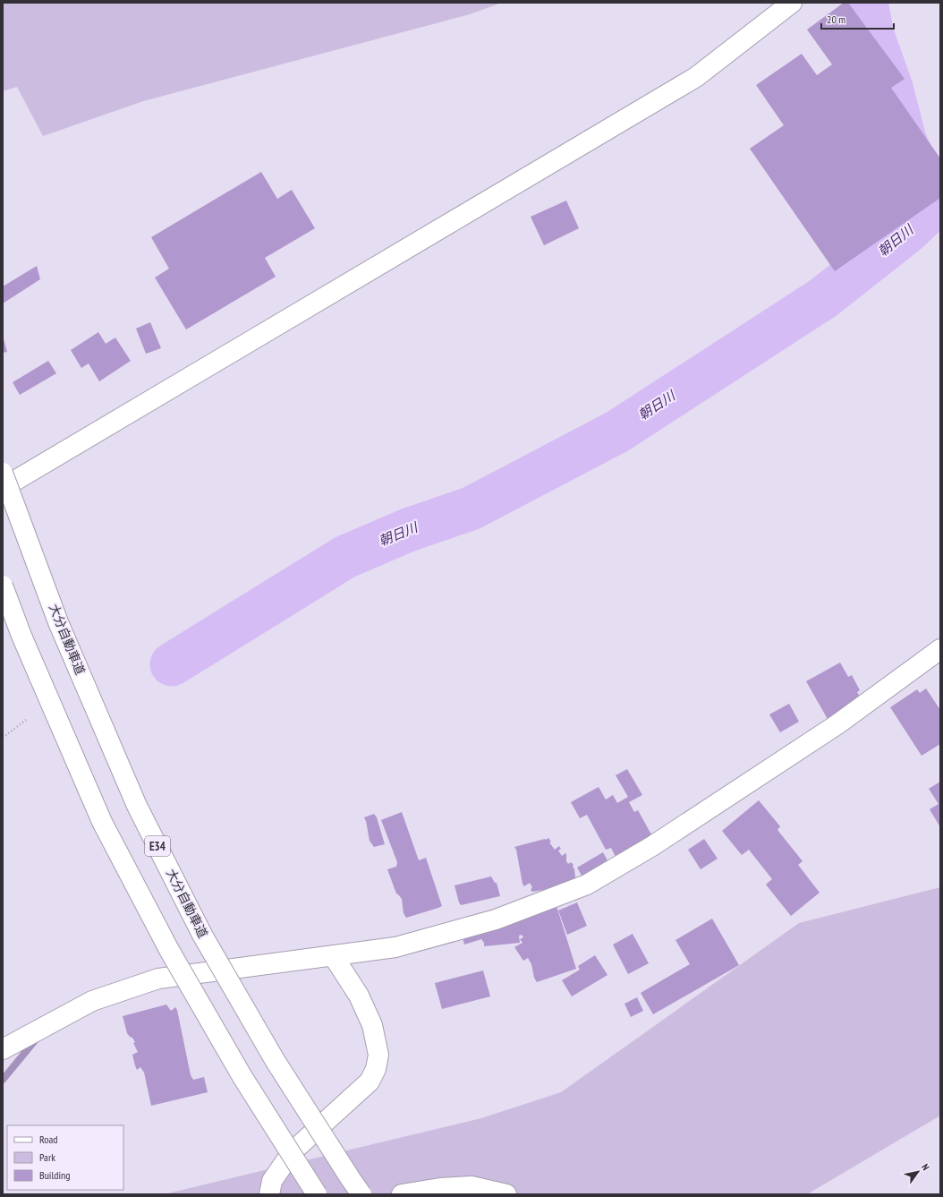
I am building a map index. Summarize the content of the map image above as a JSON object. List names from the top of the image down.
{
  "streets": {
    "main road": ["大分自動車道", "E34"]
  },
  "water": ["朝日川"],
  "legend": ["Road", "Park", "Building"],
  "scale_bar": "20 m",
  "north": "top right"
}
